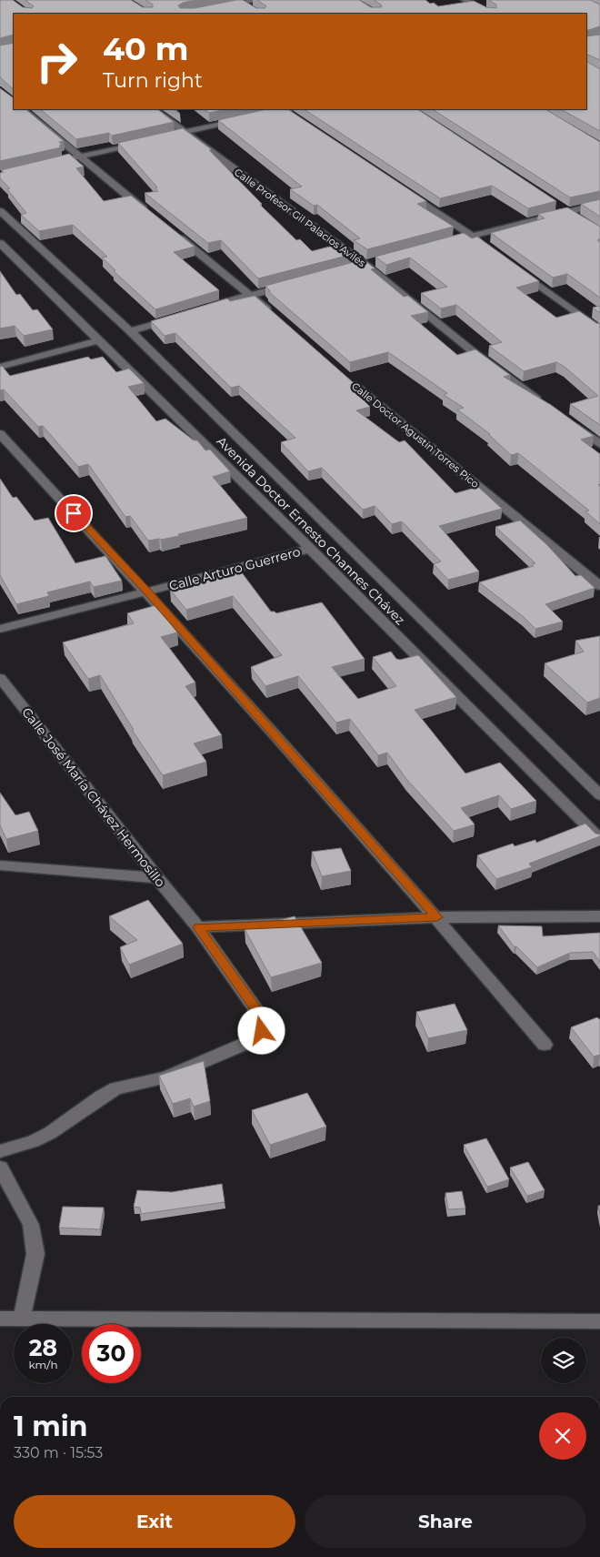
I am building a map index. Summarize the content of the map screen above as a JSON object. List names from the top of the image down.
{
  "streets": {
    "street": [
      "Calle Profesor Gil Palacios Avilés",
      "Calle Doctor Agustín Torres Pico",
      "Avenida Doctor Ernesto Channes Chávez",
      "Calle Arturo Guerrero",
      "Calle José María Chávez Hermosillo"
    ]
  },
  "crossings": [
    ["Avenida Doctor Ernesto Channes Chávez", "Calle Arturo Guerrero"]
  ],
  "page": {
    "turn": ["40 m", "Turn right"],
    "speed": "28 km/h",
    "limit": "30",
    "heading": ["1 min", "330 m · 15:53"],
    "buttons": ["Exit", "Share"]
  }
}
